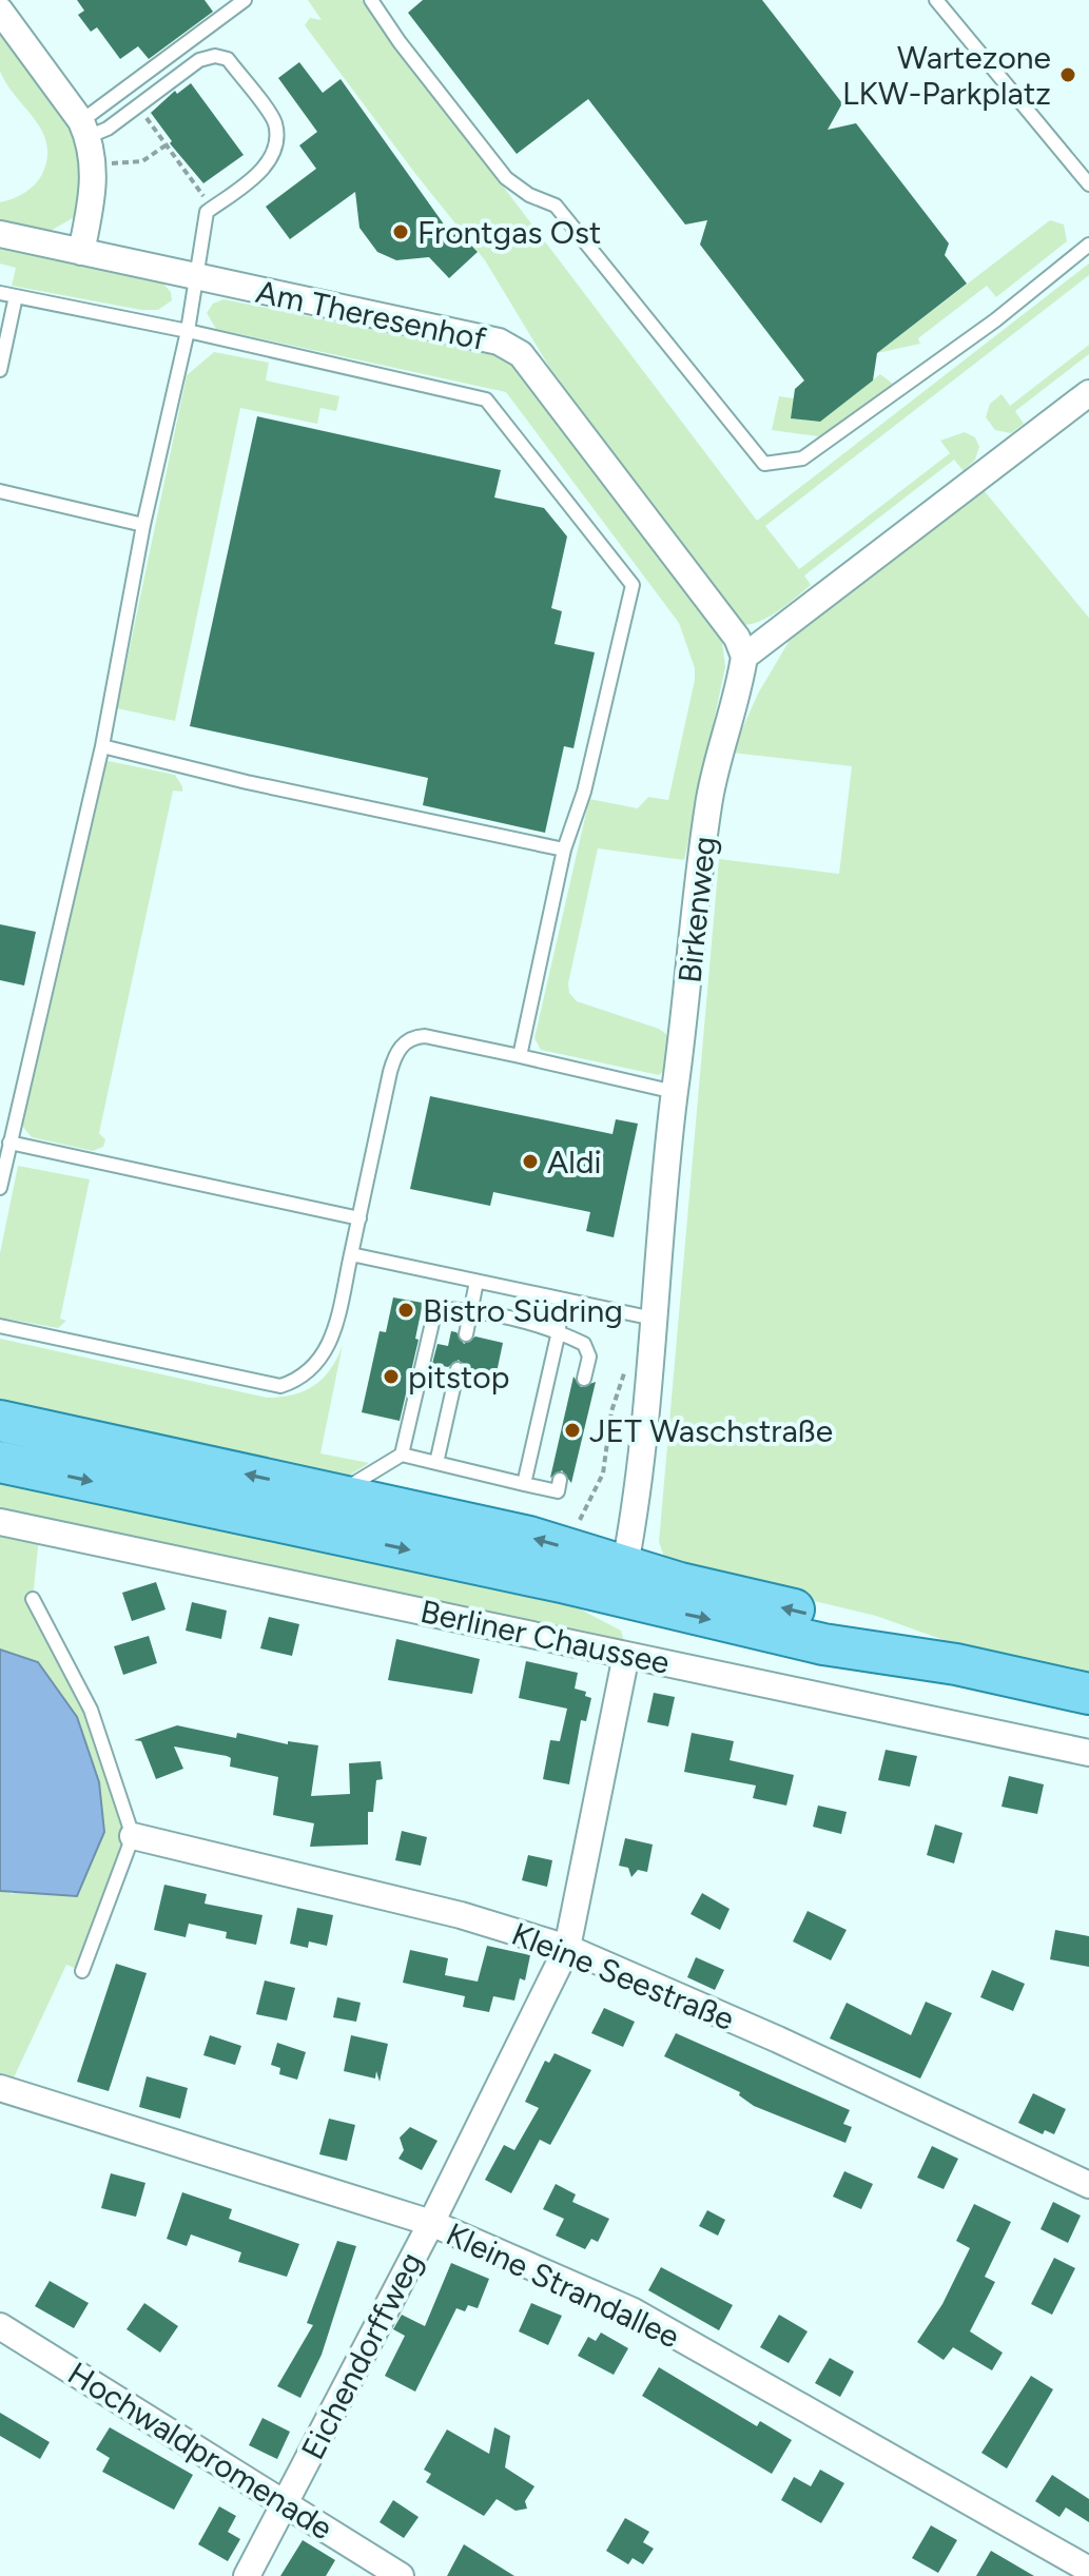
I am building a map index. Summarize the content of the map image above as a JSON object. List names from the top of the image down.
{
  "streets": {
    "street": [
      "Am Theresenhof",
      "Birkenweg",
      "Berliner Chaussee",
      "Kleine Seestraße",
      "Kleine Strandallee",
      "Eichendorffweg",
      "Hochwaldpromenade"
    ]
  },
  "crossings": [
    ["Am Theresenhof", "Birkenweg"],
    ["Berliner Chaussee", "Eichendorffweg"],
    ["Kleine Seestraße", "Eichendorffweg"],
    ["Kleine Strandallee", "Eichendorffweg"],
    ["Eichendorffweg", "Hochwaldpromenade"]
  ],
  "places": [
    "Wartezone LKW-Parkplatz",
    "Frontgas Ost",
    "Aldi",
    "Bistro Südring",
    "pitstop",
    "JET Waschstraße"
  ]
}
